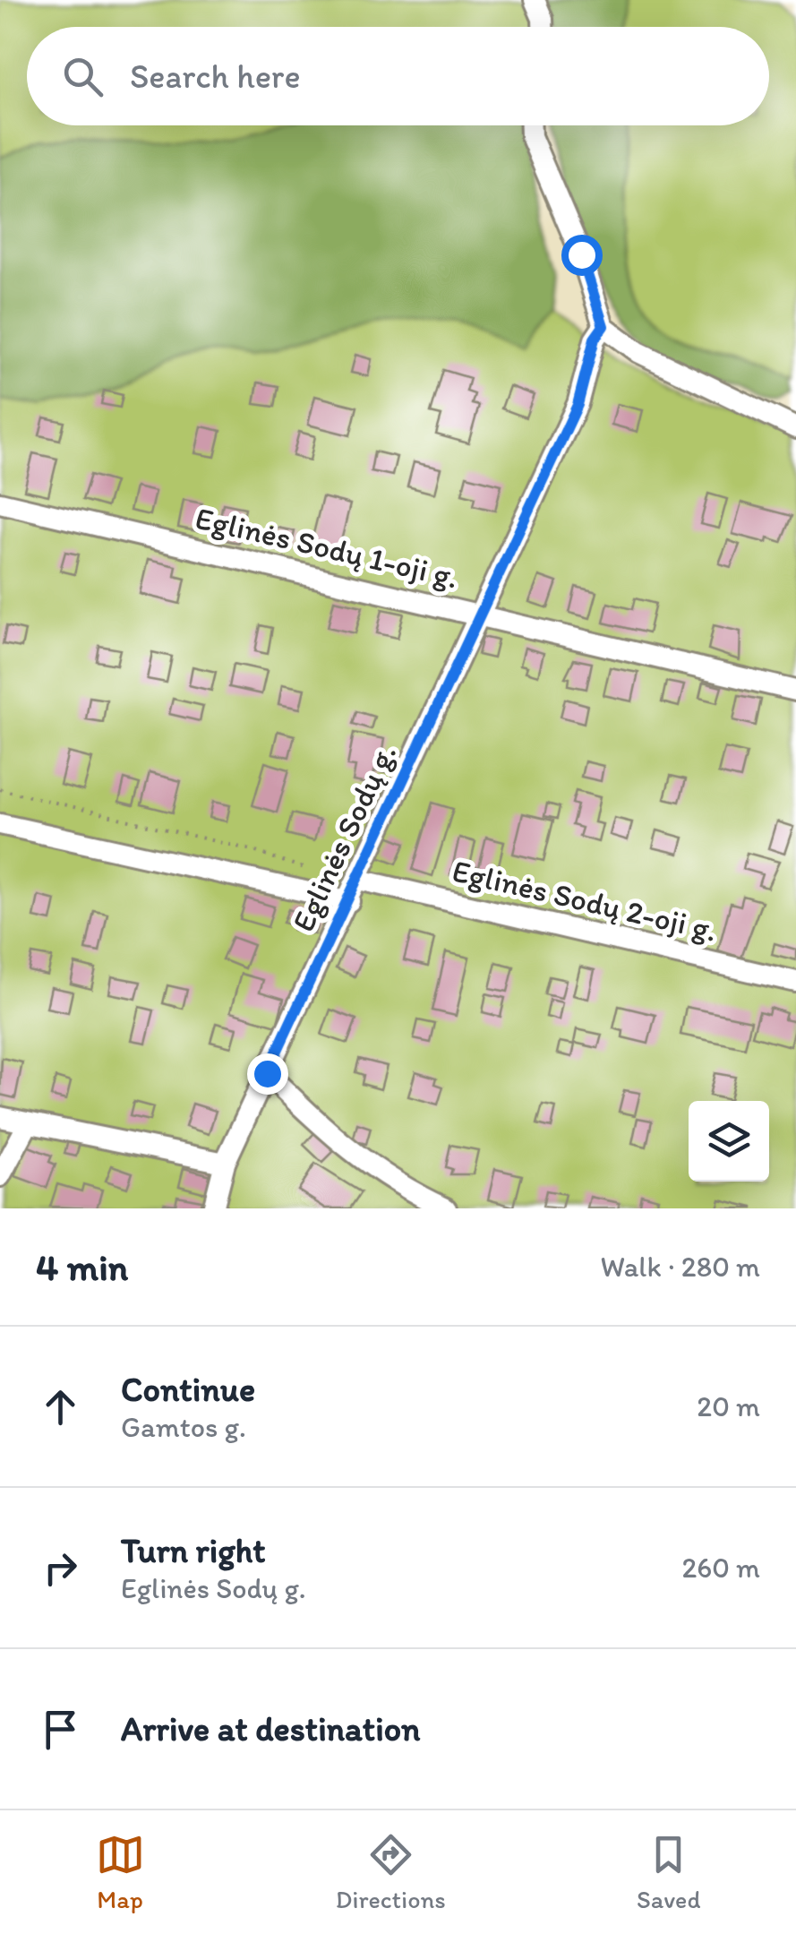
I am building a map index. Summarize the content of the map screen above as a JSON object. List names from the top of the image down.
{
  "streets": {
    "street": ["Eglinės Sodų 1-oji g.", "Eglinės Sodų g.", "Eglinės Sodų 2-oji g."]
  },
  "crossings": [
    ["Eglinės Sodų 1-oji g.", "Eglinės Sodų g."],
    ["Eglinės Sodų g.", "Eglinės Sodų 2-oji g."]
  ],
  "page": {
    "search": "Search here",
    "heading": ["4 min", "Walk · 280 m"],
    "list": [
      ["Continue", "Gamtos g.", "20 m"],
      ["Turn right", "Eglinės Sodų g.", "260 m"],
      "Arrive at destination"
    ],
    "nav": ["Map", "Directions", "Saved"]
  }
}
